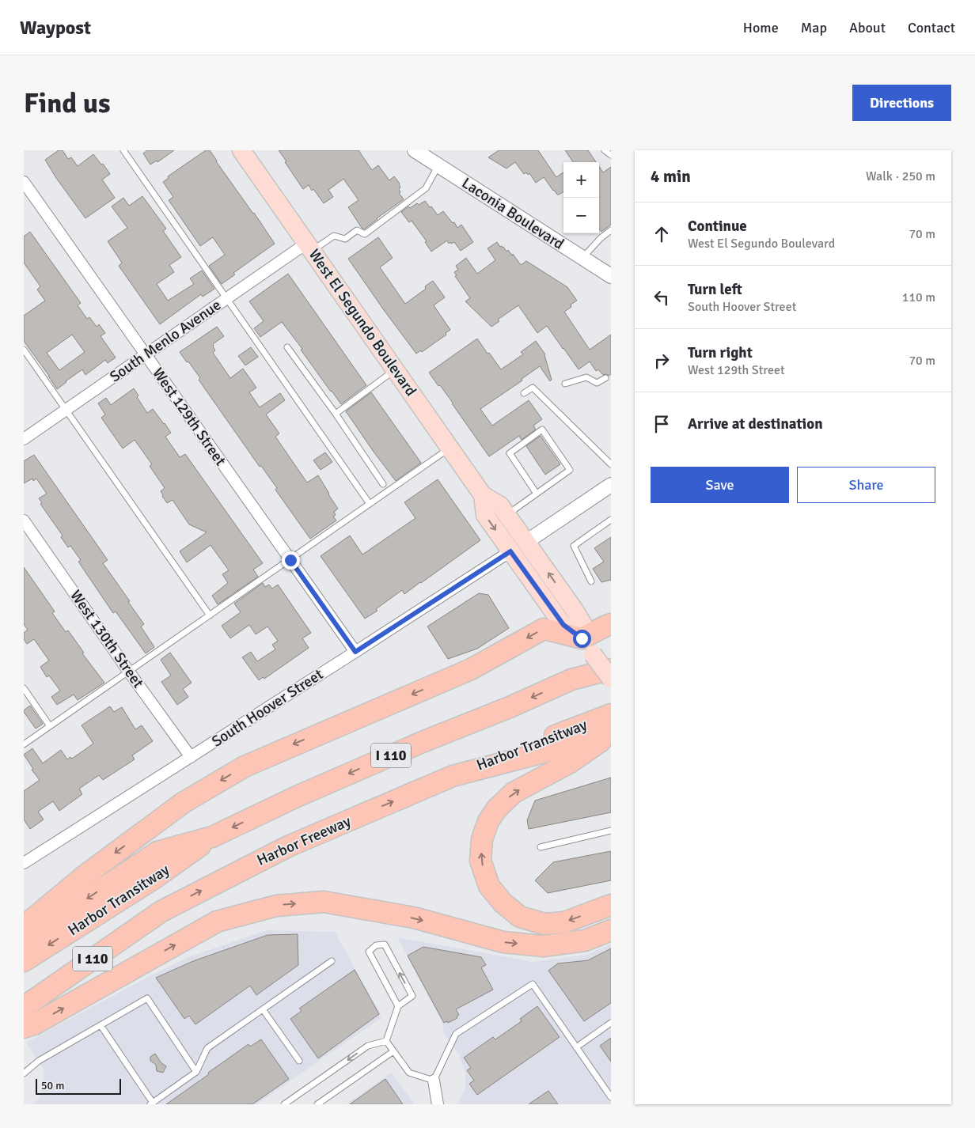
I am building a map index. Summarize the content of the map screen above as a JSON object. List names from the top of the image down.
{
  "streets": {
    "highway": ["Harbor Transitway", "I 110", "Harbor Freeway"],
    "main road": ["West El Segundo Boulevard"],
    "street": [
      "Laconia Boulevard",
      "South Menlo Avenue",
      "West 129th Street",
      "West 130th Street",
      "South Hoover Street"
    ]
  },
  "crossings": [
    ["West El Segundo Boulevard", "South Menlo Avenue"],
    ["West El Segundo Boulevard", "South Hoover Street"],
    ["South Menlo Avenue", "West 129th Street"],
    ["West 129th Street", "South Hoover Street"],
    ["West 130th Street", "South Hoover Street"],
    ["Harbor Transitway", "I 110"],
    ["Harbor Transitway", "Harbor Freeway"]
  ],
  "scale_bar": "50 m",
  "page": {
    "header": "Waypost",
    "nav": [
      "Home",
      "Map",
      "About",
      "Contact"
    ],
    "buttons": [
      "Directions",
      ["Save", "Share"]
    ],
    "title": "Find us",
    "heading": ["4 min", "Walk · 250 m"],
    "map_buttons": ["+", "−"],
    "list": [
      ["Continue", "West El Segundo Boulevard", "70 m"],
      ["Turn left", "South Hoover Street", "110 m"],
      ["Turn right", "West 129th Street", "70 m"],
      "Arrive at destination"
    ],
    "scale": "50 m"
  }
}
